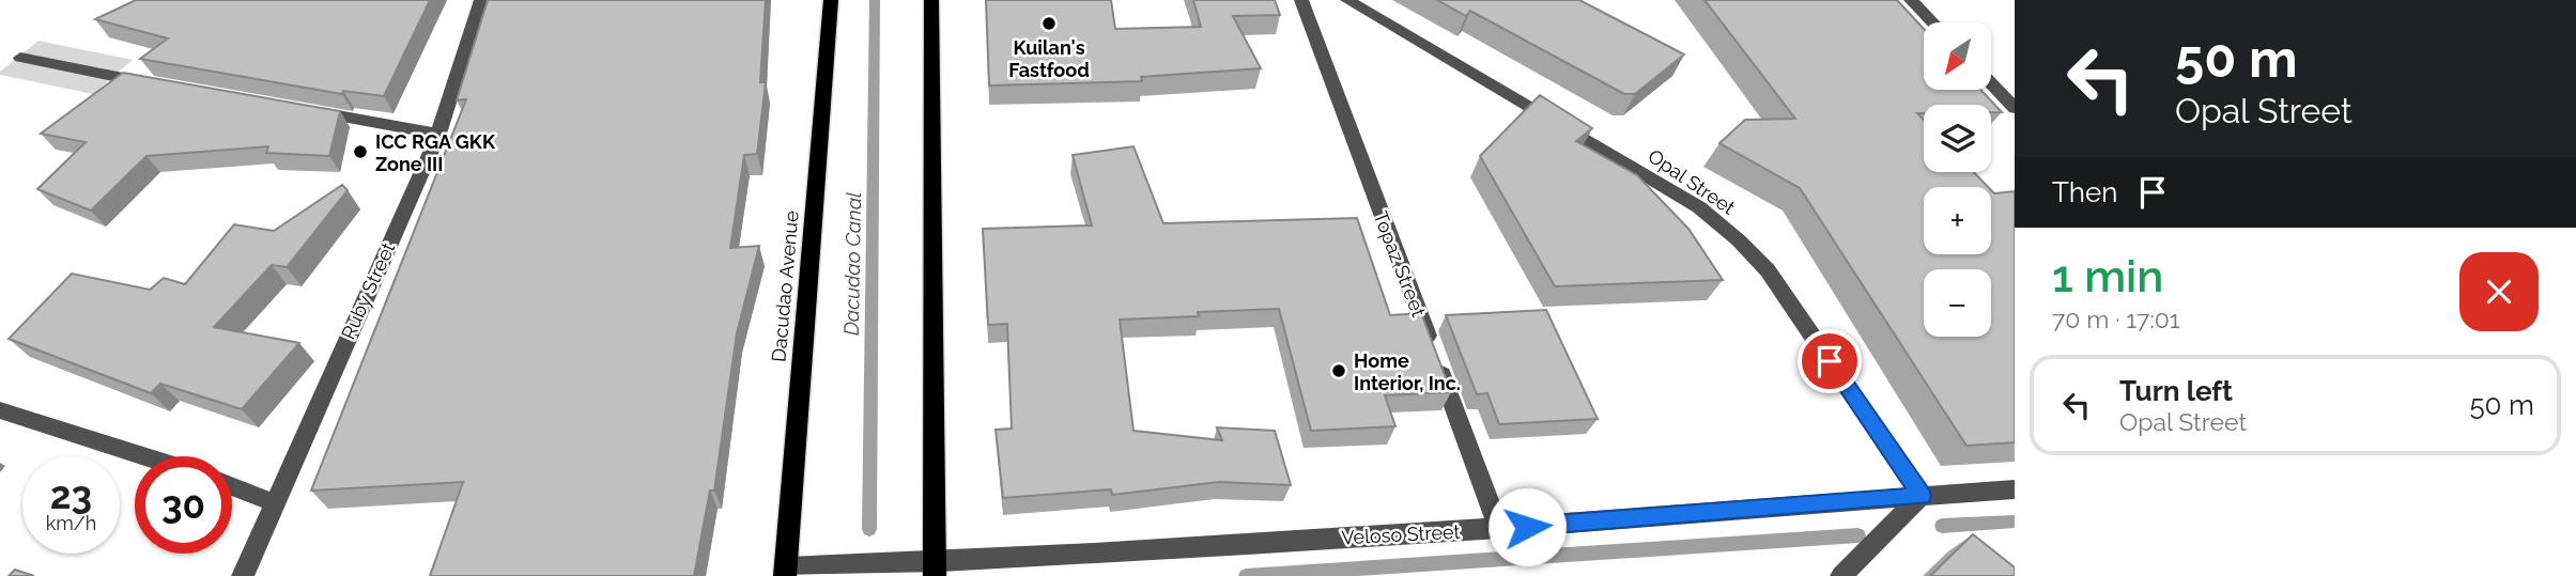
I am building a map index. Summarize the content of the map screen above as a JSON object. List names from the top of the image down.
{
  "streets": {
    "main road": ["Dacudao Avenue"],
    "street": [
      "Opal Street",
      "Topaz Street",
      "Ruby Street",
      "Veloso Street"
    ]
  },
  "crossings": [
    ["Opal Street", "Veloso Street"],
    ["Topaz Street", "Veloso Street"],
    ["Dacudao Avenue", "Veloso Street"]
  ],
  "water": ["Dacudao Canal"],
  "places": ["Kuilan's Fastfood", "ICC RGA GKK Zone III", "Home Interior, Inc."],
  "north": "bottom left",
  "page": {
    "turn": ["50 m", "Opal Street"],
    "map_buttons": ["+", "−"],
    "then": "Then",
    "heading": ["1 min", "70 m · 17:01"],
    "list": [
      {
        "name": "Turn left",
        "note": "Opal Street",
        "value": "50 m"
      }
    ],
    "speed": "23 km/h",
    "limit": "30"
  }
}
